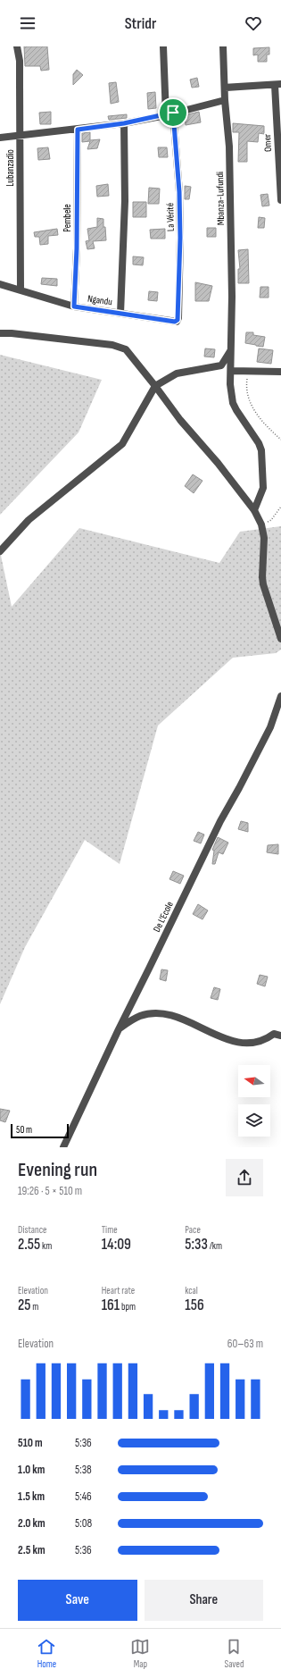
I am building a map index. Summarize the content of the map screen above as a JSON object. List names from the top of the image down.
{
  "streets": {
    "street": [
      "Omer",
      "Lubanzadio",
      "Mbanza-Lufundi",
      "La Vérité",
      "Pembele",
      "Ngandu",
      "De L'Ecole"
    ]
  },
  "crossings": [
    ["Lubanzadio", "Ngandu"],
    ["La Vérité", "Ngandu"],
    ["Pembele", "Ngandu"]
  ],
  "scale_bar": "50 m",
  "north": "left",
  "page": {
    "header": "Stridr",
    "scale": "50 m",
    "heading": ["Evening run", "19:26 · 5 × 510 m"],
    "stats": [
      ["Distance", "2.55 km"],
      ["Time", "14:09"],
      ["Pace", "5:33 /km"],
      ["Elevation", "25 m"],
      ["Heart rate", "161 bpm"],
      ["kcal", "156"]
    ],
    "chart": ["Elevation", "60–63 m"],
    "list": [
      {
        "name": "510 m",
        "note": "5:36"
      },
      {
        "name": "1.0 km",
        "note": "5:38"
      },
      {
        "name": "1.5 km",
        "note": "5:46"
      },
      {
        "name": "2.0 km",
        "note": "5:08"
      },
      {
        "name": "2.5 km",
        "note": "5:36"
      }
    ],
    "buttons": ["Save", "Share"],
    "tabs": ["Home", "Map", "Saved"]
  }
}
